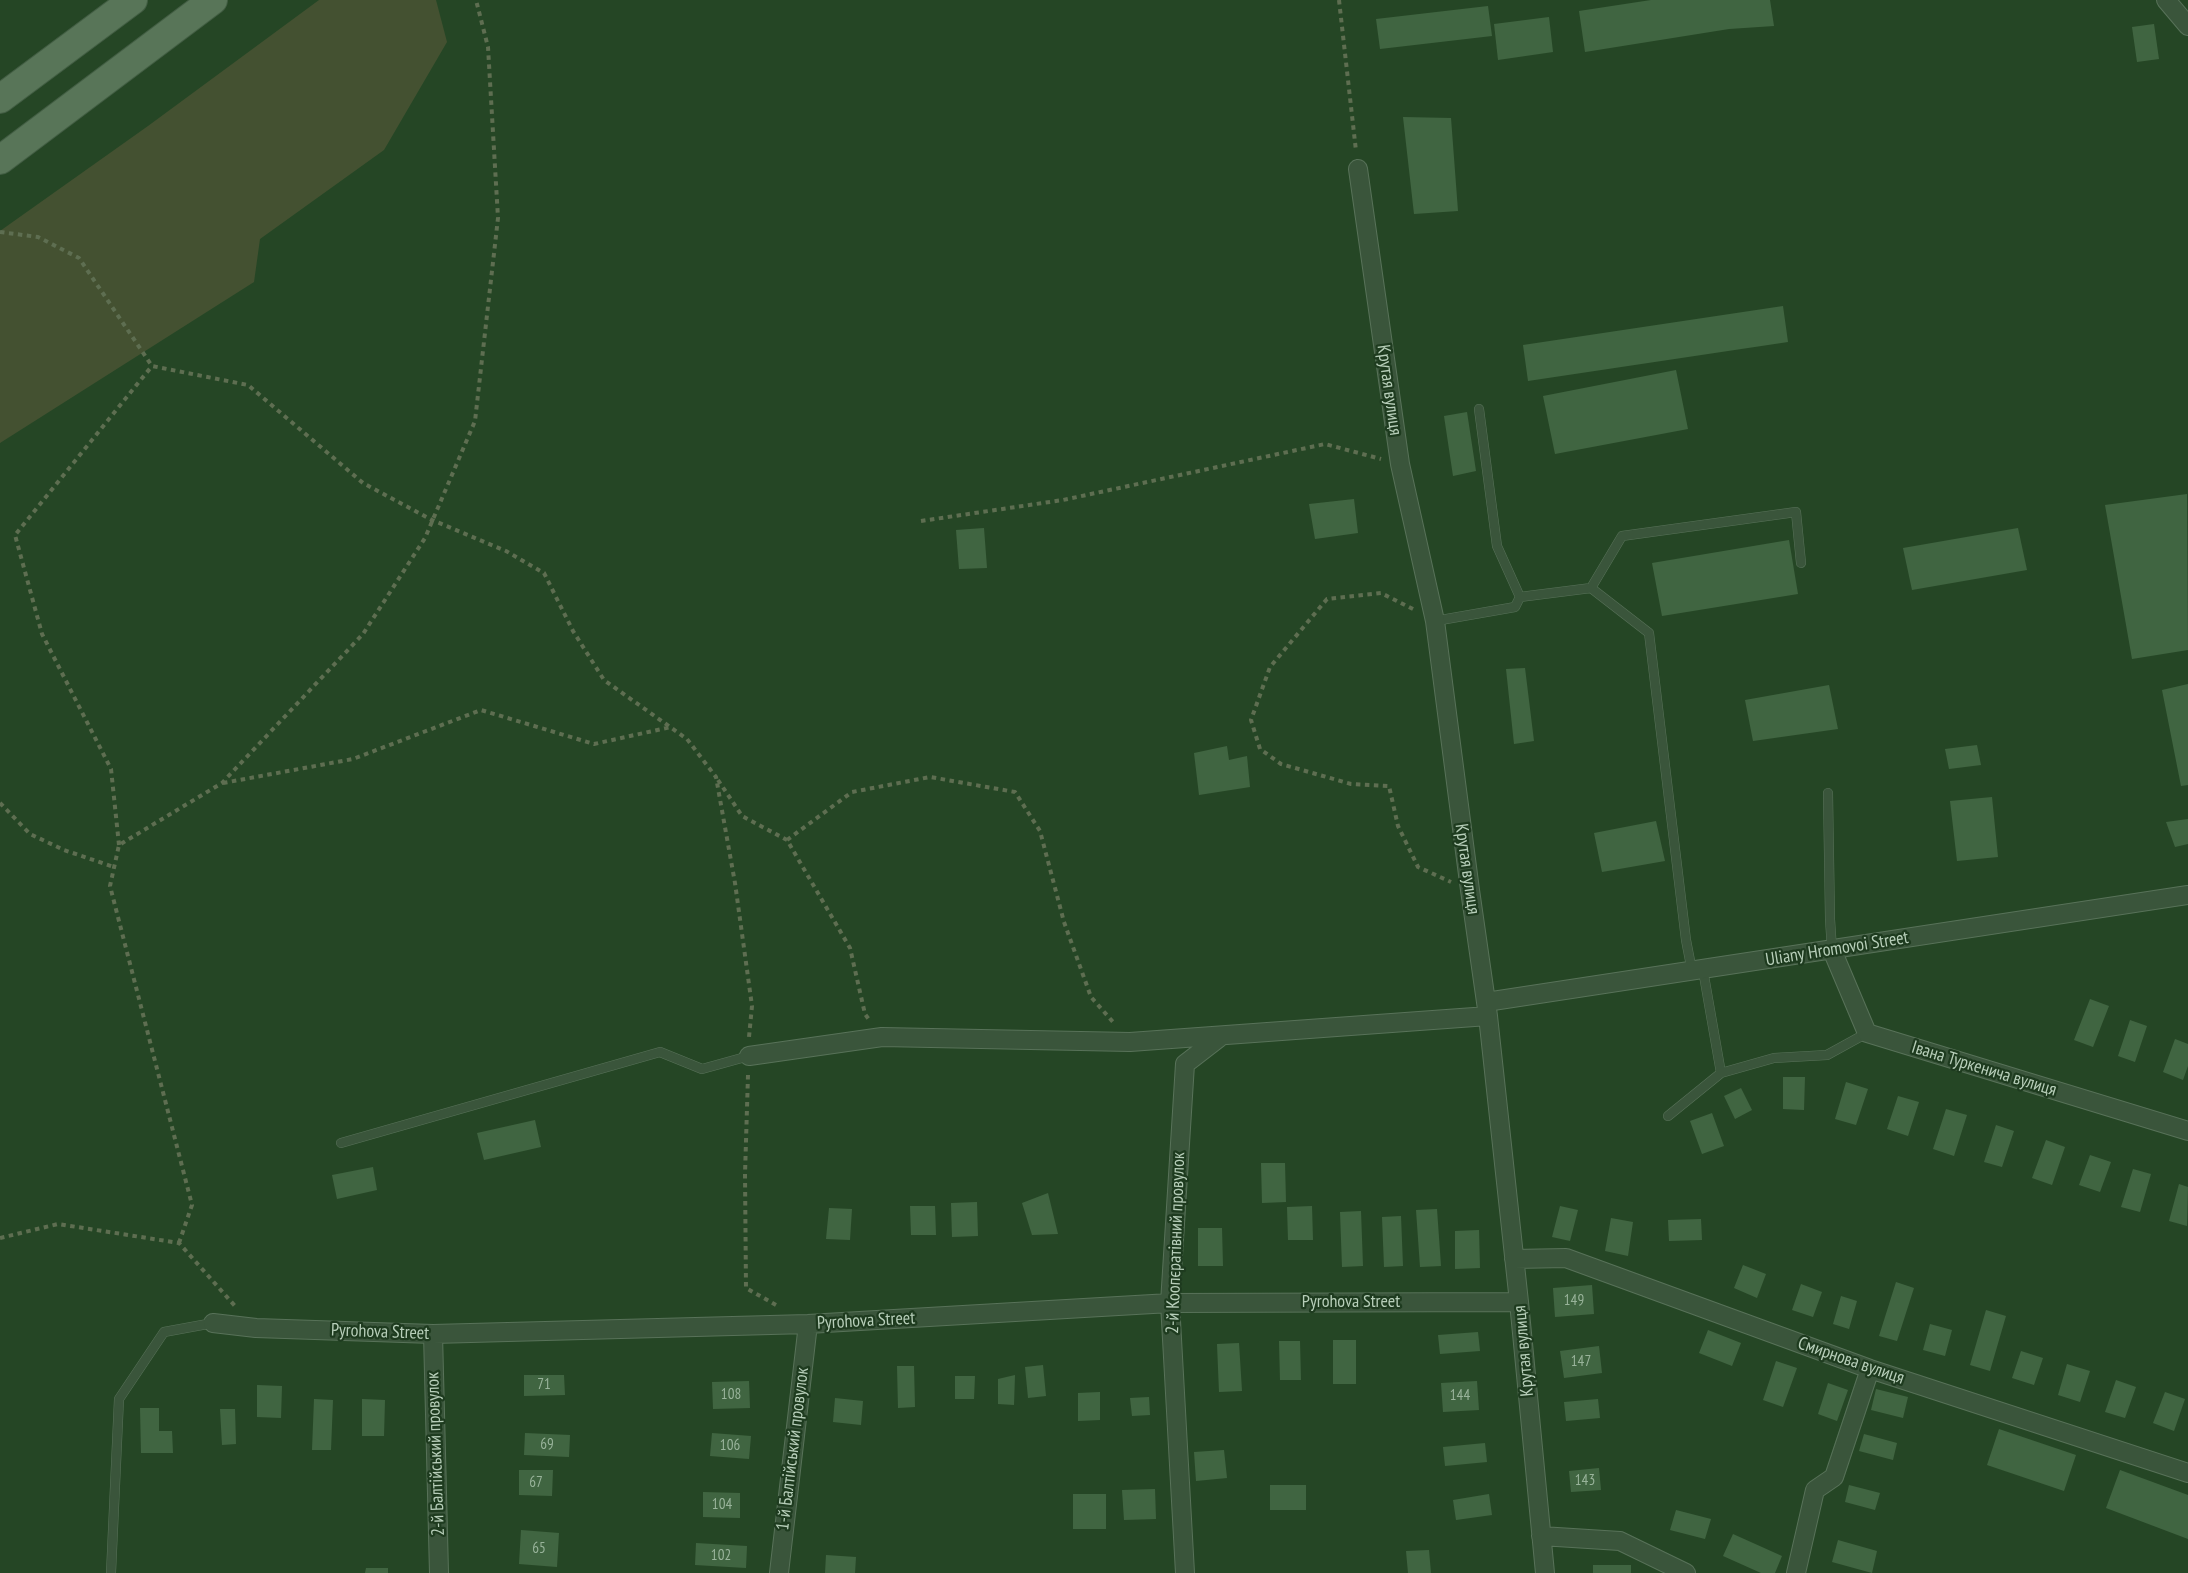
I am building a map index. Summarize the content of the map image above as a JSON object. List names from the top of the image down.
{
  "streets": {
    "street": [
      "Крутая вулиця",
      "Uliany Hromovoi Street",
      "Івана Туркенича вулиця",
      "2-й Коопєратівний провулок",
      "Pyrohova Street",
      "Смирнова вулиця",
      "1-й Балтійський провулок",
      "2-й Балтійський провулок"
    ]
  },
  "crossings": [
    ["Крутая вулиця", "Uliany Hromovoi Street"],
    ["Крутая вулиця", "Pyrohova Street"],
    ["Крутая вулиця", "Смирнова вулиця"],
    ["Uliany Hromovoi Street", "2-й Коопєратівний провулок"],
    ["2-й Коопєратівний провулок", "Pyrohova Street"],
    ["Pyrohova Street", "1-й Балтійський провулок"],
    ["Pyrohova Street", "2-й Балтійський провулок"]
  ],
  "house_numbers": [
    "149",
    "147",
    "71",
    "108",
    "144",
    "69",
    "106",
    "143",
    "67",
    "104",
    "65",
    "102"
  ]
}
